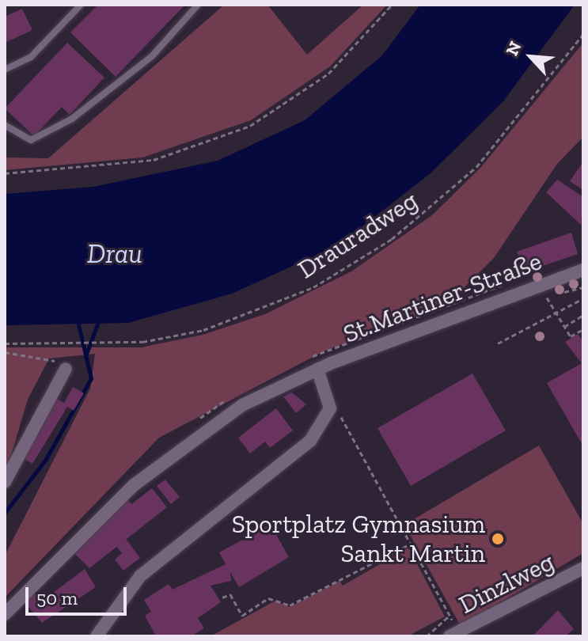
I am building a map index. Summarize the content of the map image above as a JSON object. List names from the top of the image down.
{
  "streets": {
    "street": ["St.Martiner-Straße", "Dinzlweg"],
    "path": ["Drauradweg"]
  },
  "water": ["Drau"],
  "places": ["Sportplatz Gymnasium Sankt Martin"],
  "scale_bar": "50 m",
  "north": "top left"
}
